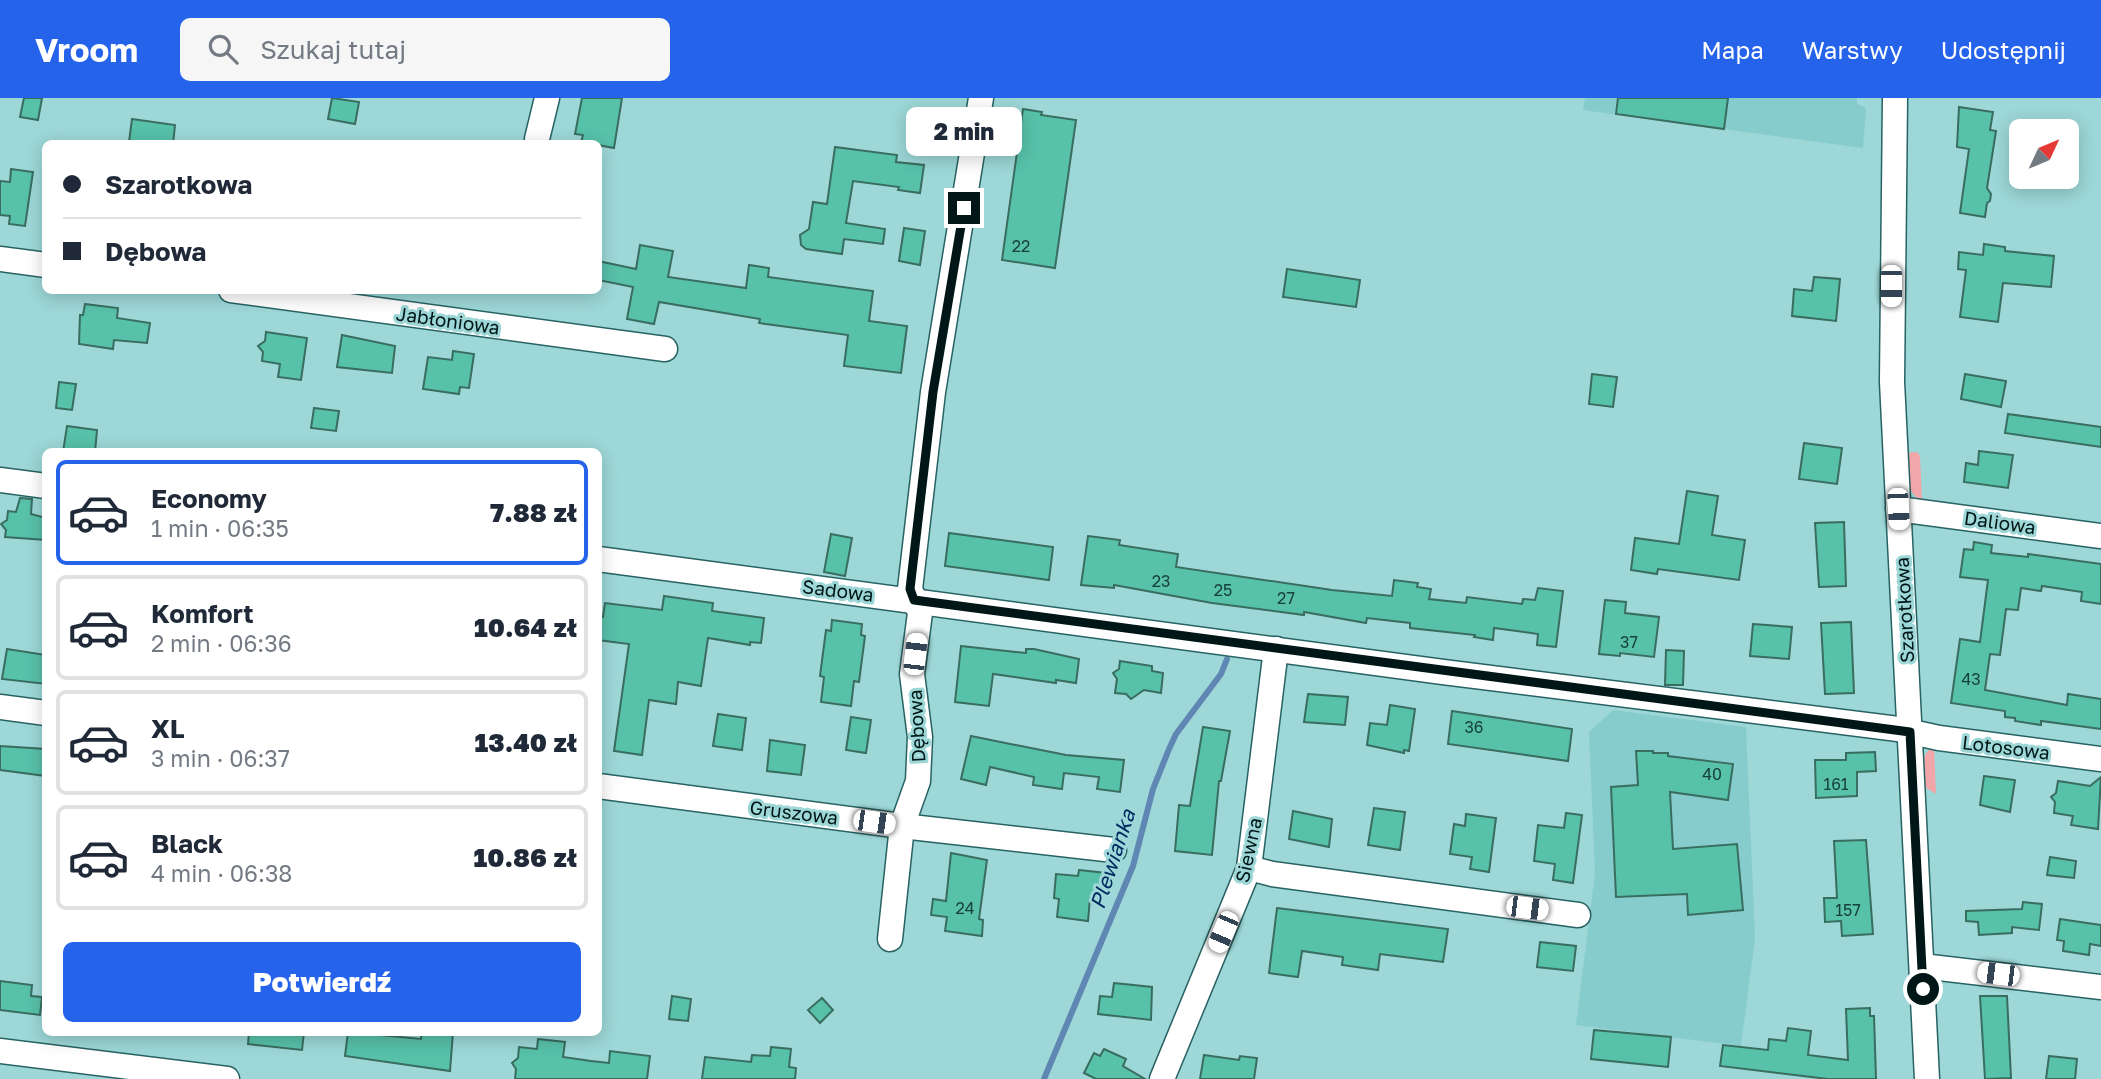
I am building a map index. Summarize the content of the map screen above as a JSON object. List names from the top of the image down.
{
  "streets": {
    "street": [
      "Jabłoniowa",
      "Daliowa",
      "Sadowa",
      "Szarotkowa",
      "Dębowa",
      "Lotosowa",
      "Gruszowa",
      "Siewna"
    ]
  },
  "crossings": [
    ["Daliowa", "Szarotkowa"],
    ["Sadowa", "Szarotkowa"],
    ["Sadowa", "Dębowa"],
    ["Sadowa", "Lotosowa"],
    ["Sadowa", "Siewna"],
    ["Szarotkowa", "Lotosowa"],
    ["Dębowa", "Gruszowa"]
  ],
  "water": ["Plewianka"],
  "house_numbers": [
    "22",
    "23",
    "25",
    "27",
    "37",
    "43",
    "36",
    "40",
    "161",
    "24",
    "157"
  ],
  "north": "top right",
  "page": {
    "header": "Vroom",
    "search": "Szukaj tutaj",
    "nav": ["Mapa", "Warstwy", "Udostępnij"],
    "bubble": "2 min",
    "banner": ["Szarotkowa", "Dębowa"],
    "list": [
      {
        "name": "Economy",
        "note": "1 min · 06:35",
        "value": "7.88 zł"
      },
      {
        "name": "Komfort",
        "note": "2 min · 06:36",
        "value": "10.64 zł"
      },
      {
        "name": "XL",
        "note": "3 min · 06:37",
        "value": "13.40 zł"
      },
      {
        "name": "Black",
        "note": "4 min · 06:38",
        "value": "10.86 zł"
      }
    ],
    "buttons": "Potwierdź"
  }
}
